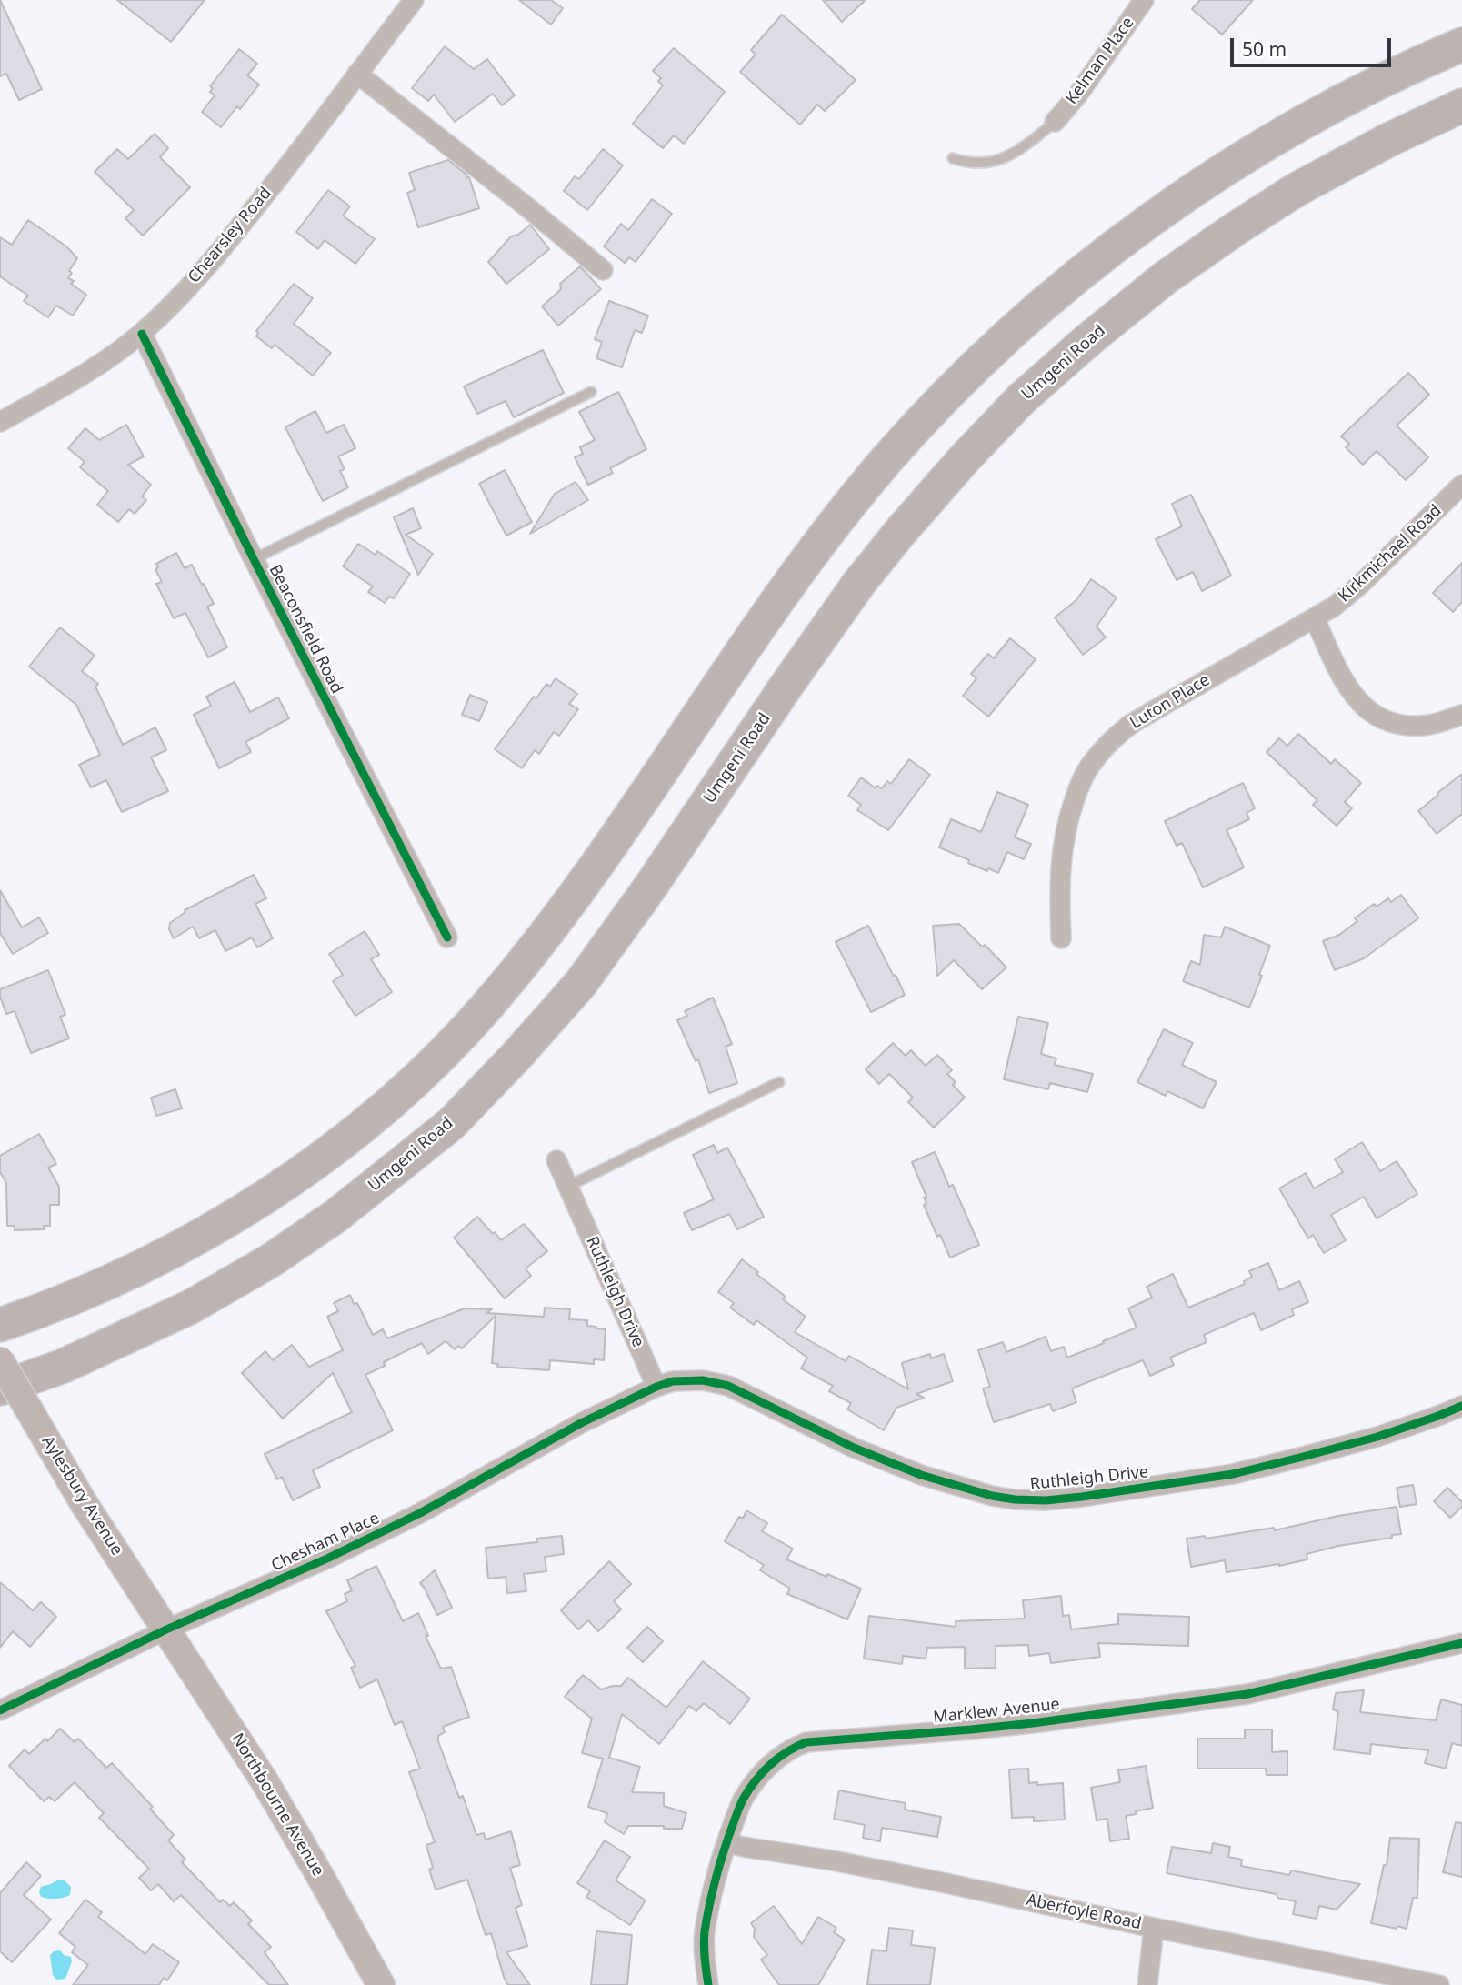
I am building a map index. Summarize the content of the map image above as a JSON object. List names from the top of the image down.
{
  "streets": {
    "highway": ["Umgeni Road"],
    "street": [
      "Kelman Place",
      "Chearsley Road",
      "Kirkmichael Road",
      "Beaconsfield Road",
      "Luton Place",
      "Ruthleigh Drive",
      "Aylesbury Avenue",
      "Chesham Place",
      "Marklew Avenue",
      "Northbourne Avenue",
      "Aberfoyle Road"
    ]
  },
  "crossings": [
    ["Chearsley Road", "Beaconsfield Road"],
    ["Kirkmichael Road", "Luton Place"],
    ["Ruthleigh Drive", "Chesham Place"],
    ["Aylesbury Avenue", "Chesham Place"],
    ["Aylesbury Avenue", "Northbourne Avenue"],
    ["Chesham Place", "Northbourne Avenue"],
    ["Marklew Avenue", "Aberfoyle Road"]
  ],
  "scale_bar": "50 m"
}
